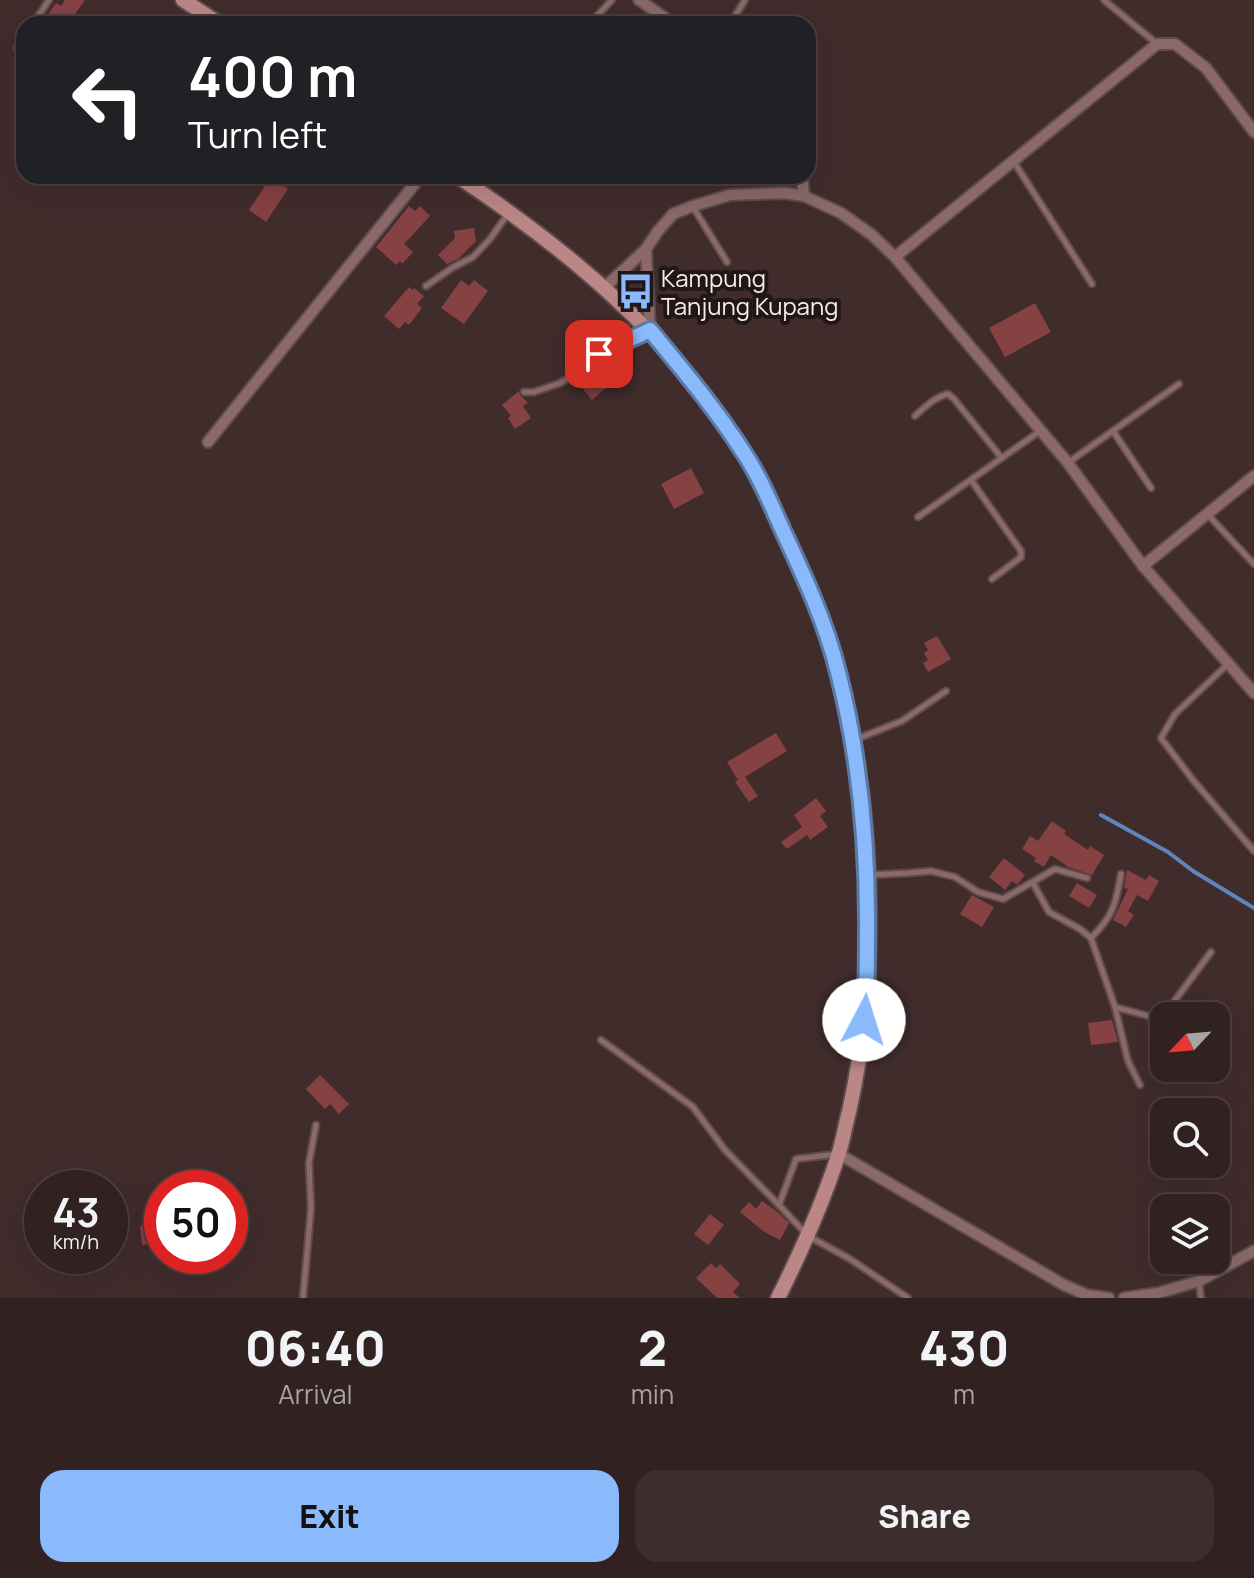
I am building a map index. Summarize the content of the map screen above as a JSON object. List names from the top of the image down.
{
  "places": {
    "bus stop": ["Kampung Tanjung Kupang"]
  },
  "north": "bottom left",
  "page": {
    "turn": ["400 m", "Turn left"],
    "speed": "43 km/h",
    "limit": "50",
    "eta": [
      "06:40",
      "Arrival",
      "2",
      "min",
      "430",
      "m"
    ],
    "buttons": ["Exit", "Share"]
  }
}
